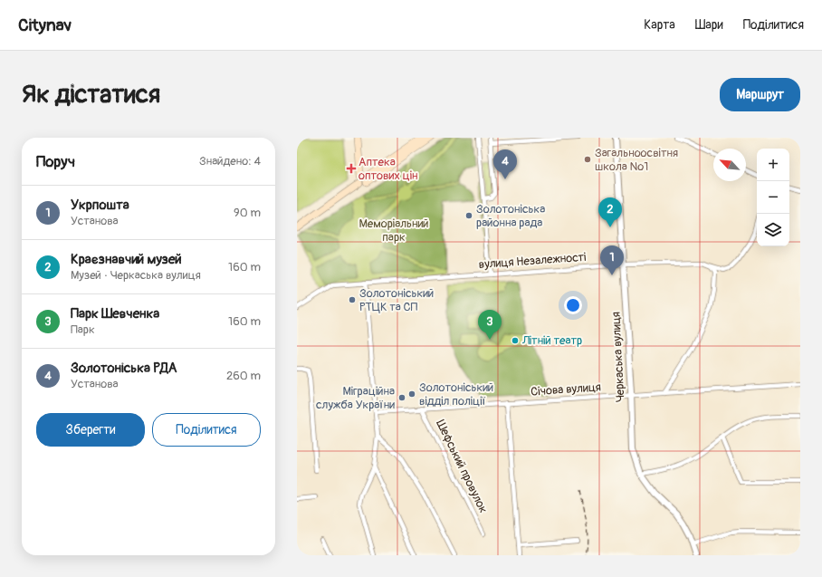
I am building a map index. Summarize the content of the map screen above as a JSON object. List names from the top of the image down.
{
  "streets": {
    "street": [
      "вулиця Незалежності",
      "Черкаська вулиця",
      "Січова вулиця",
      "Шефський провулок"
    ]
  },
  "crossings": [
    ["вулиця Незалежності", "Черкаська вулиця"],
    ["Черкаська вулиця", "Січова вулиця"],
    ["Січова вулиця", "Шефський провулок"]
  ],
  "parks": ["Меморіальний парк"],
  "places": {
    "other": [
      "Загальноосвітня школа №1",
      "Золотоніська районна рада",
      "Золотоніський РТЦК та СП",
      "Літній театр",
      "Золотоніський відділ поліції",
      "Міграційна служба України"
    ],
    "health": ["Аптека оптових цін"]
  },
  "north": "top left",
  "page": {
    "header": "Citynav",
    "nav": ["Карта", "Шари", "Поділитися"],
    "buttons": [
      "Маршрут",
      ["Зберегти", "Поділитися"]
    ],
    "title": "Як дістатися",
    "heading": ["Поруч", "Знайдено: 4"],
    "map_buttons": ["+", "−"],
    "pins": [
      "4",
      "2",
      "1",
      "3"
    ],
    "list": [
      {
        "mark": "1",
        "name": "Укрпошта",
        "note": "Установа",
        "value": "90 m"
      },
      {
        "mark": "2",
        "name": "Краєзнавчий музей",
        "note": "Музей · Черкаська вулиця",
        "value": "160 m"
      },
      {
        "mark": "3",
        "name": "Парк Шевченка",
        "note": "Парк",
        "value": "160 m"
      },
      {
        "mark": "4",
        "name": "Золотоніська РДА",
        "note": "Установа",
        "value": "260 m"
      }
    ]
  }
}
